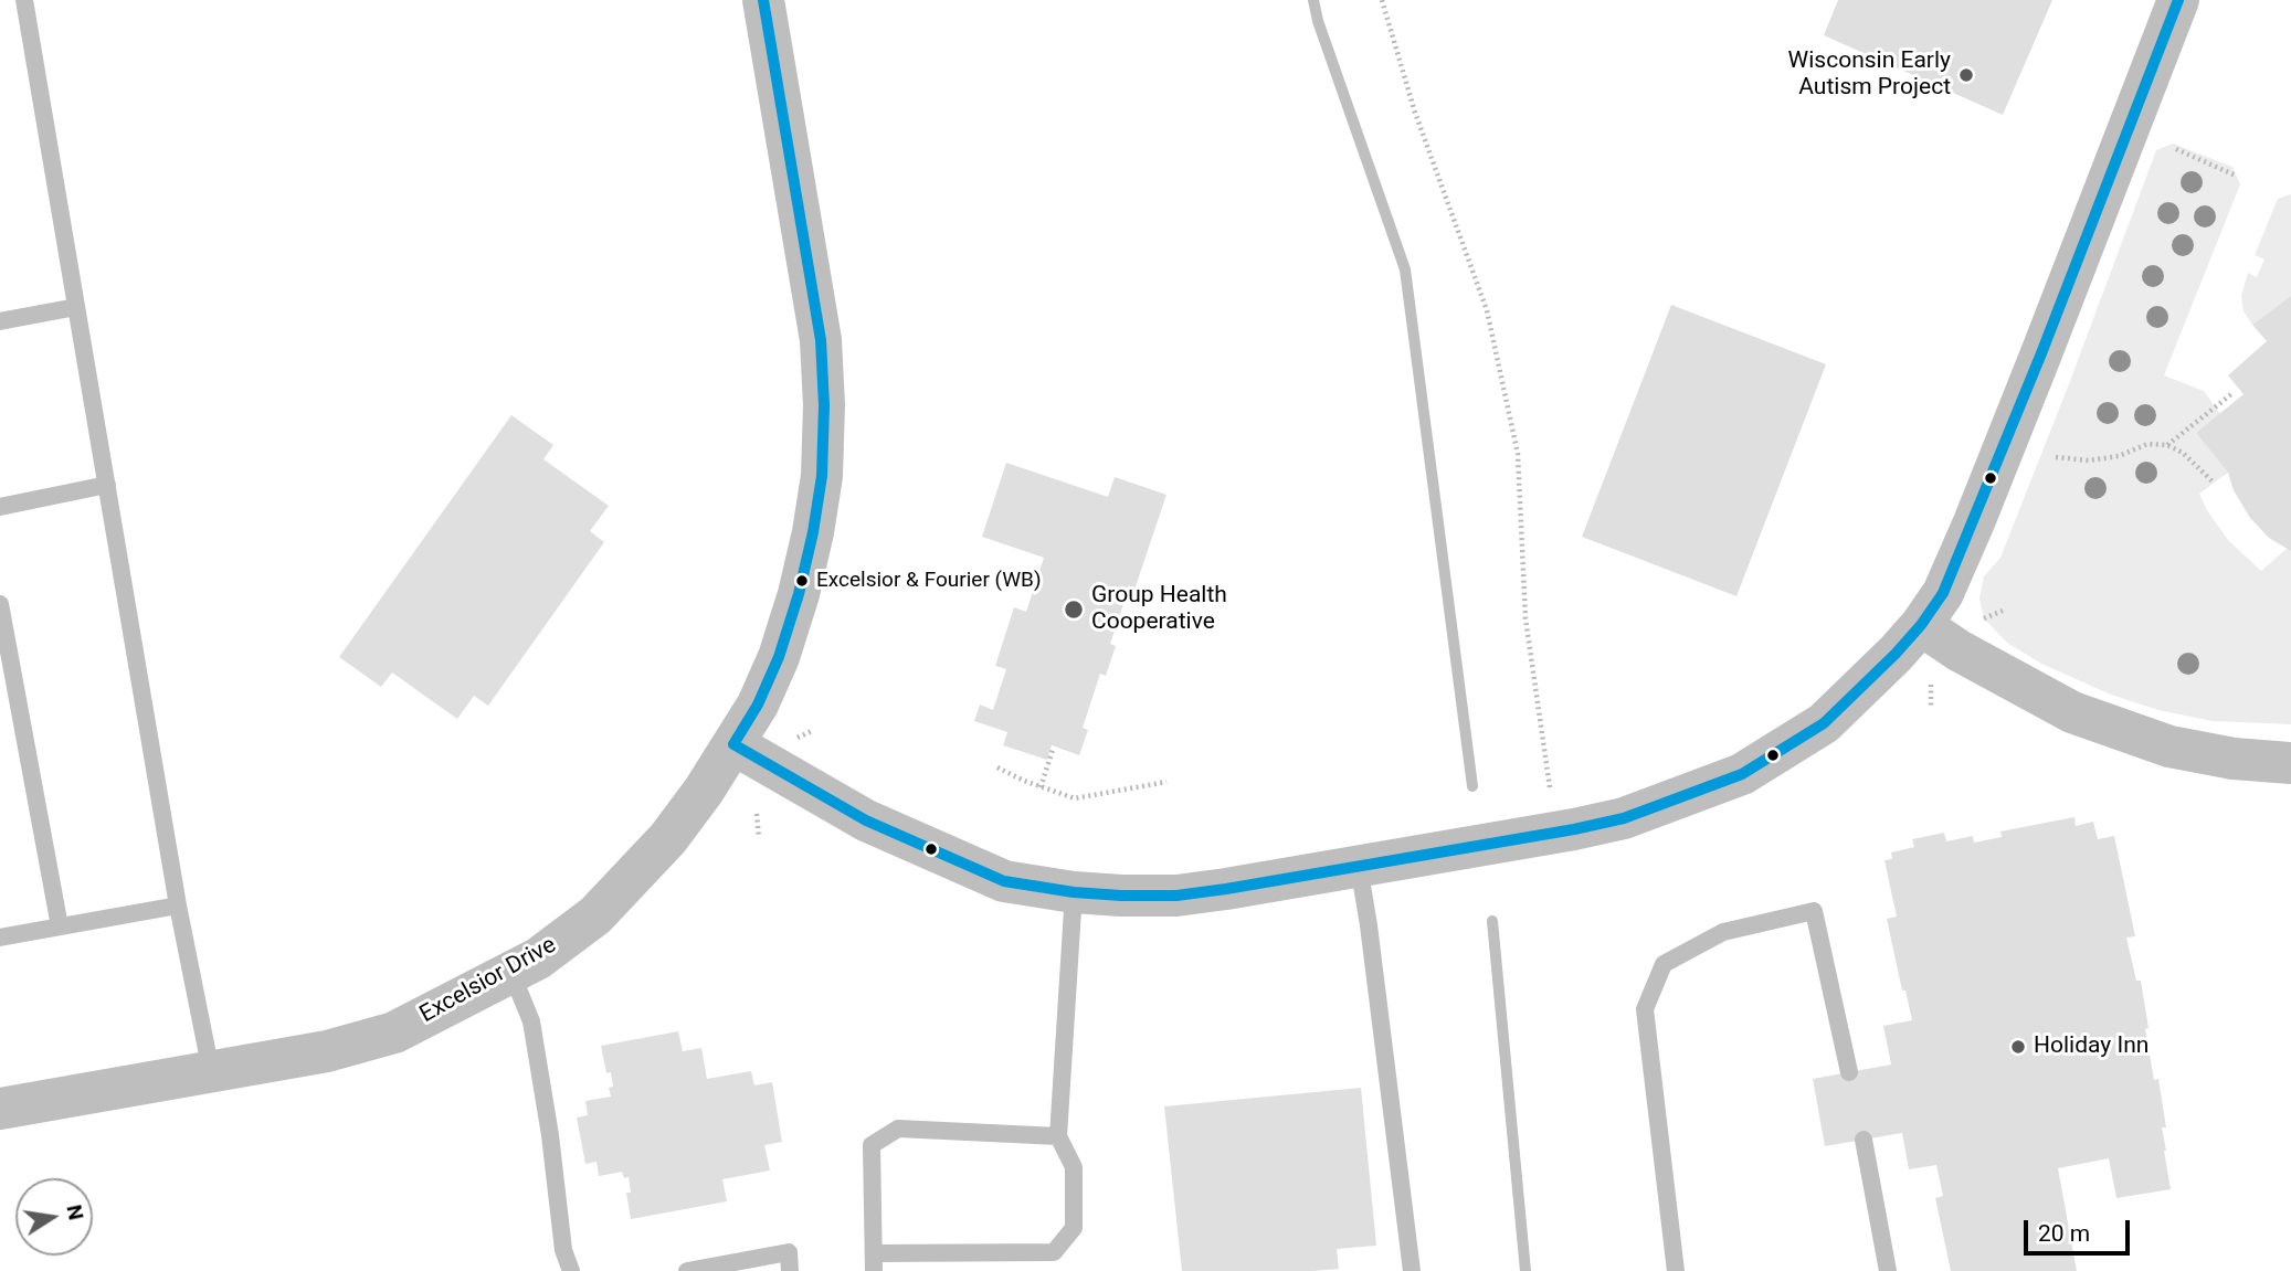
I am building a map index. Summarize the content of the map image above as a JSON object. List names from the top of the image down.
{
  "streets": {
    "street": ["Excelsior Drive"]
  },
  "places": [
    "Wisconsin Early Autism Project",
    "Excelsior & Fourier (WB)",
    "Group Health Cooperative",
    "Holiday Inn"
  ],
  "scale_bar": "20 m",
  "north": "right"
}
